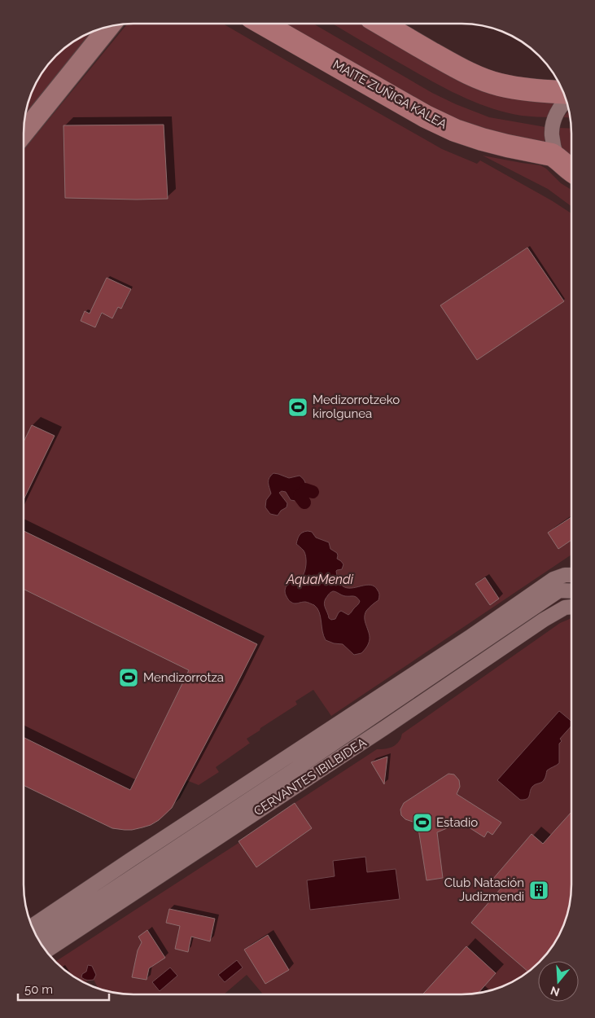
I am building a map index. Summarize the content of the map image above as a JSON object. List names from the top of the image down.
{
  "streets": {
    "main road": ["MAITE ZUÑIGA KALEA"],
    "street": ["CERVANTES IBILBIDEA"]
  },
  "water": ["AquaMendi"],
  "places": {
    "sports": ["Medizorrotzeko kirolgunea", "Mendizorrotza", "Estadio"],
    "building": ["Club Natación Judizmendi"]
  },
  "scale_bar": "50 m",
  "north": "bottom"
}
